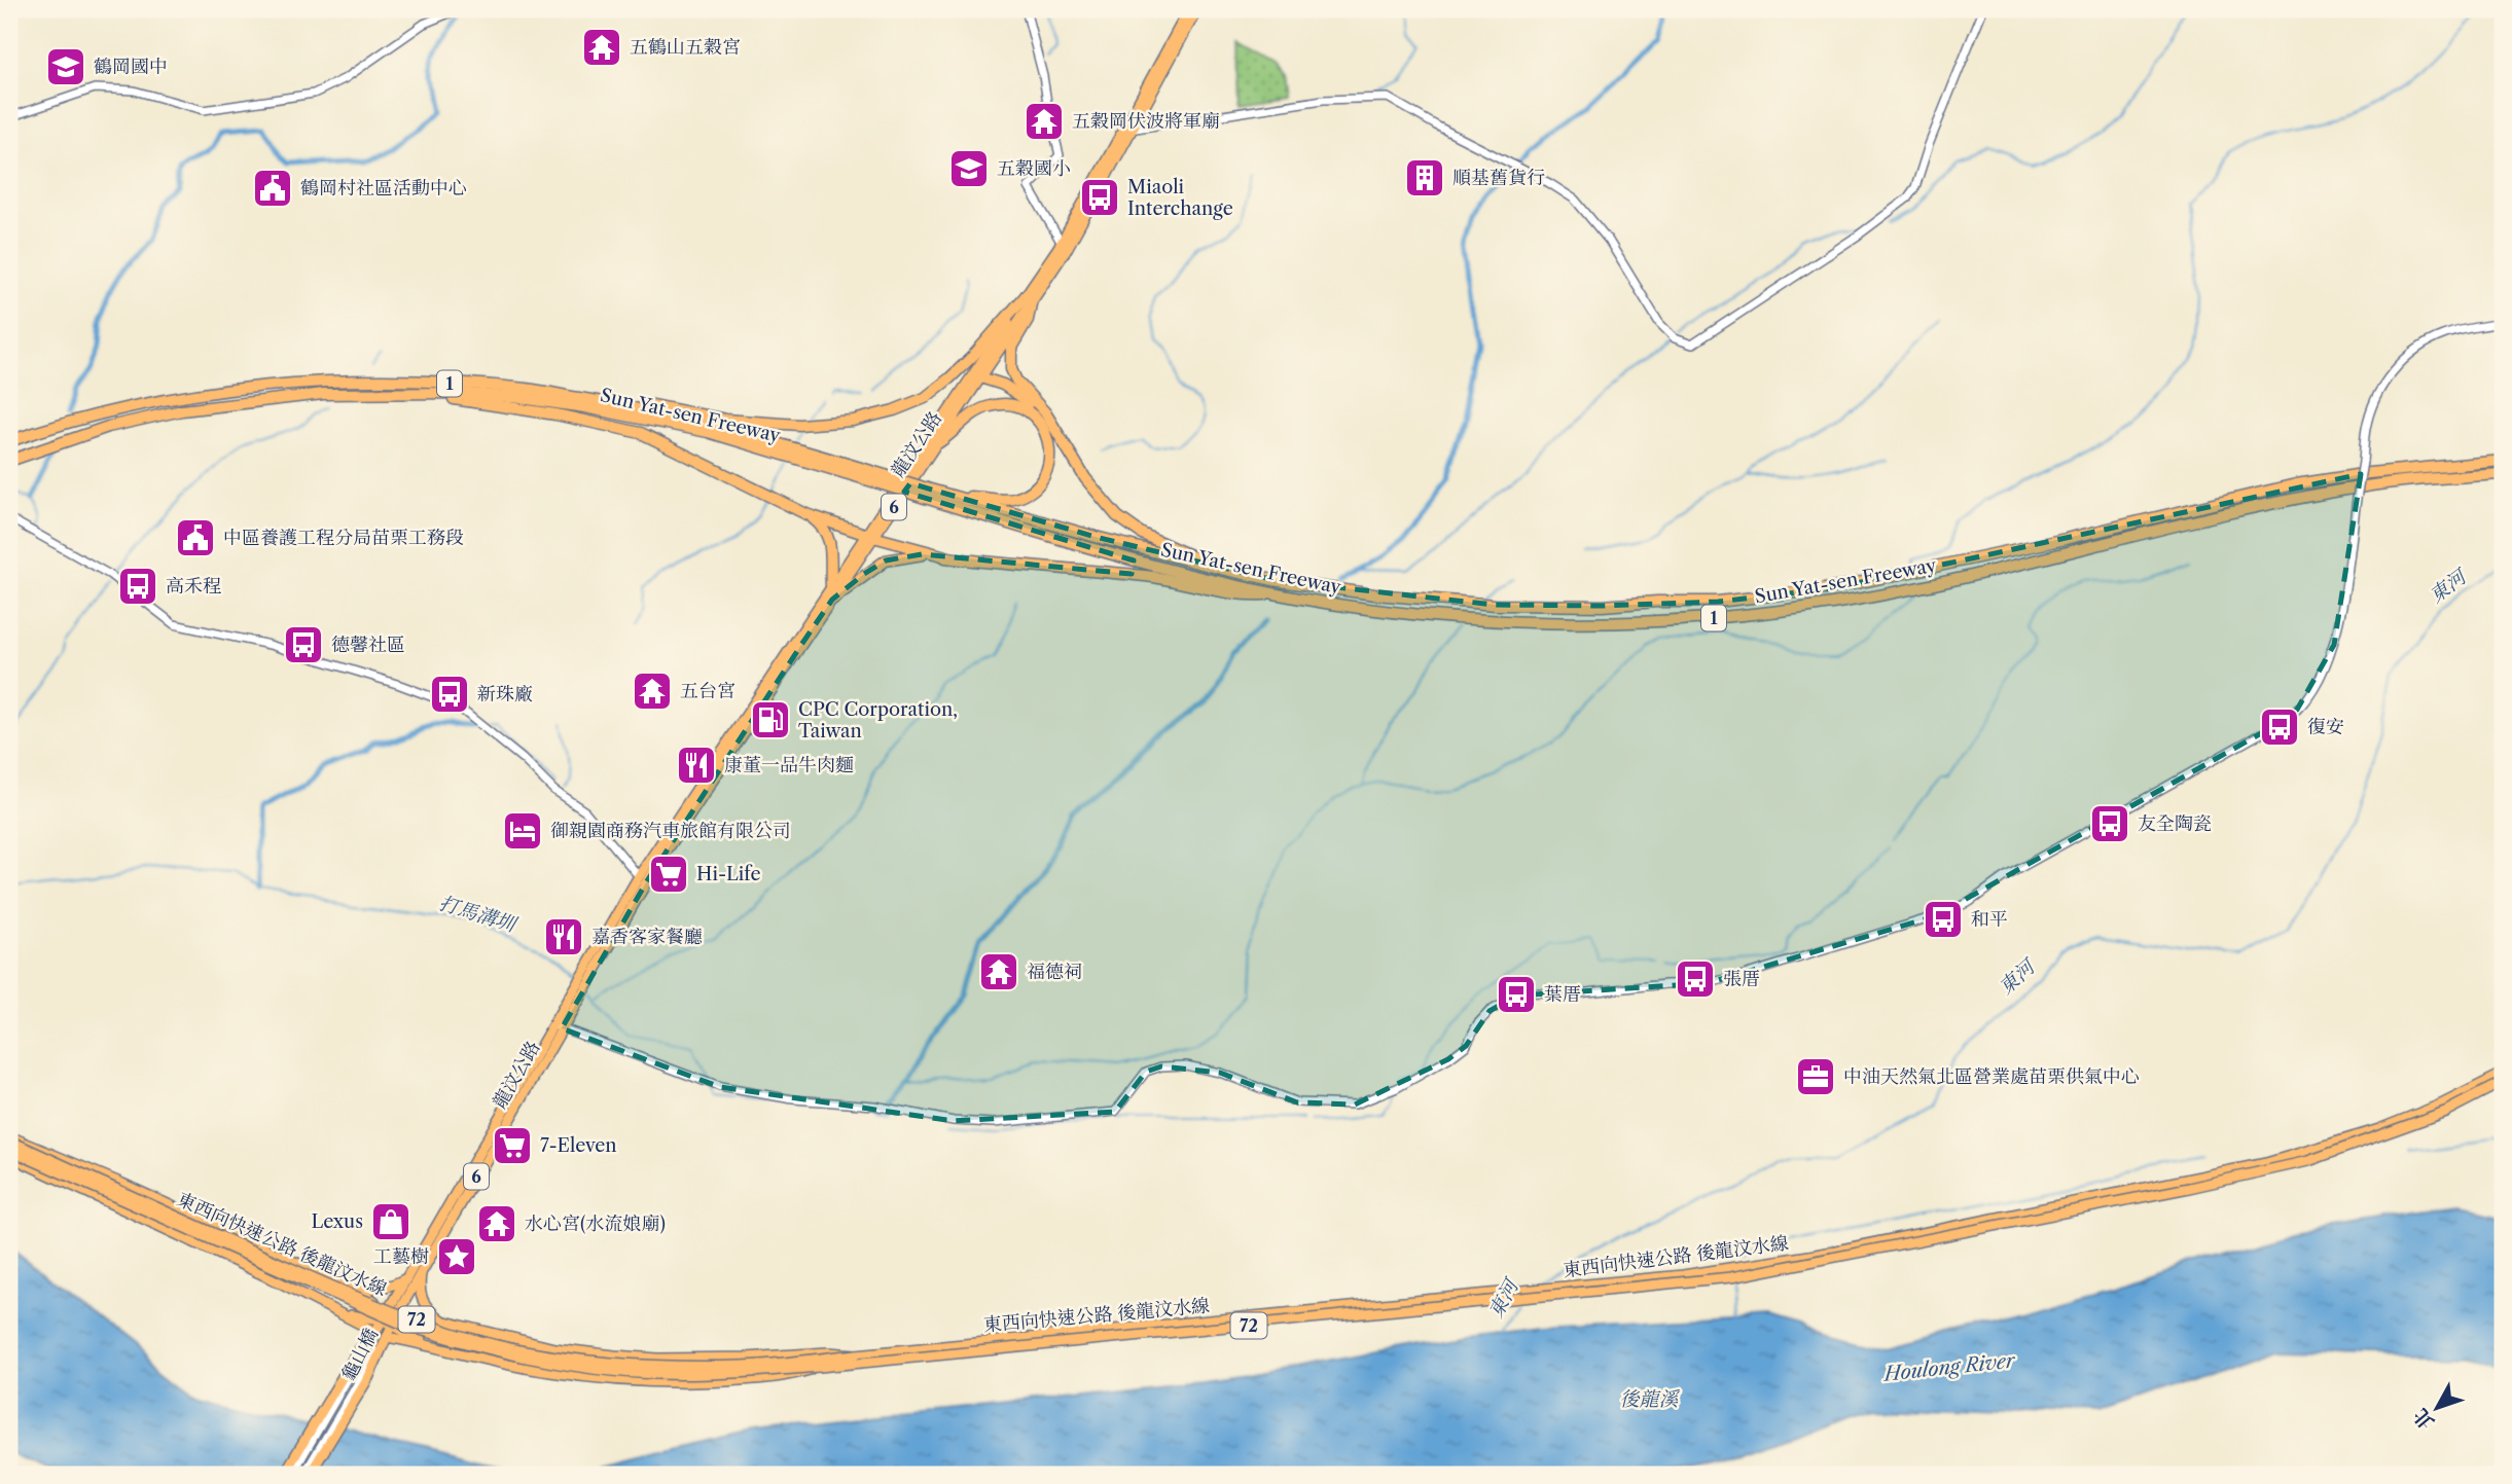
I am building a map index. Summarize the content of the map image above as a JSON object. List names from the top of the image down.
{
  "streets": {
    "highway": ["1", "Sun Yat-sen Freeway"],
    "main road": [
      "龍汶公路",
      "6",
      "東西向快速公路 後龍汶水線",
      "72",
      "龜山橋"
    ]
  },
  "crossings": [
    ["龍汶公路", "6"],
    ["龍汶公路", "龜山橋"],
    ["6", "龜山橋"]
  ],
  "water": [
    "東河",
    "打馬溝圳",
    "Houlong River",
    "後龍溪"
  ],
  "places": {
    "temple": [
      "五鶴山五穀宮",
      "五穀岡伏波將軍廟",
      "五台宮",
      "福德祠",
      "水心宮(水流娘廟)"
    ],
    "school or university": ["鶴岡國中", "五穀國小"],
    "building": ["順基舊貨行"],
    "public building": ["鶴岡村社區活動中心", "中區養護工程分局苗栗工務段"],
    "bus stop": [
      "Miaoli Interchange",
      "高禾程",
      "德馨社區",
      "新珠廠",
      "復安",
      "友全陶瓷",
      "和平",
      "張厝",
      "葉厝"
    ],
    "fuel station": ["CPC Corporation, Taiwan"],
    "restaurant": ["康董一品牛肉麵", "嘉香客家餐廳"],
    "hotel": ["御親園商務汽車旅館有限公司"],
    "supermarket": ["Hi-Life", "7-Eleven"],
    "office": ["中油天然氣北區營業處苗栗供氣中心"],
    "shop": ["Lexus"],
    "place": ["工藝樹"]
  },
  "north": "bottom left"
}
